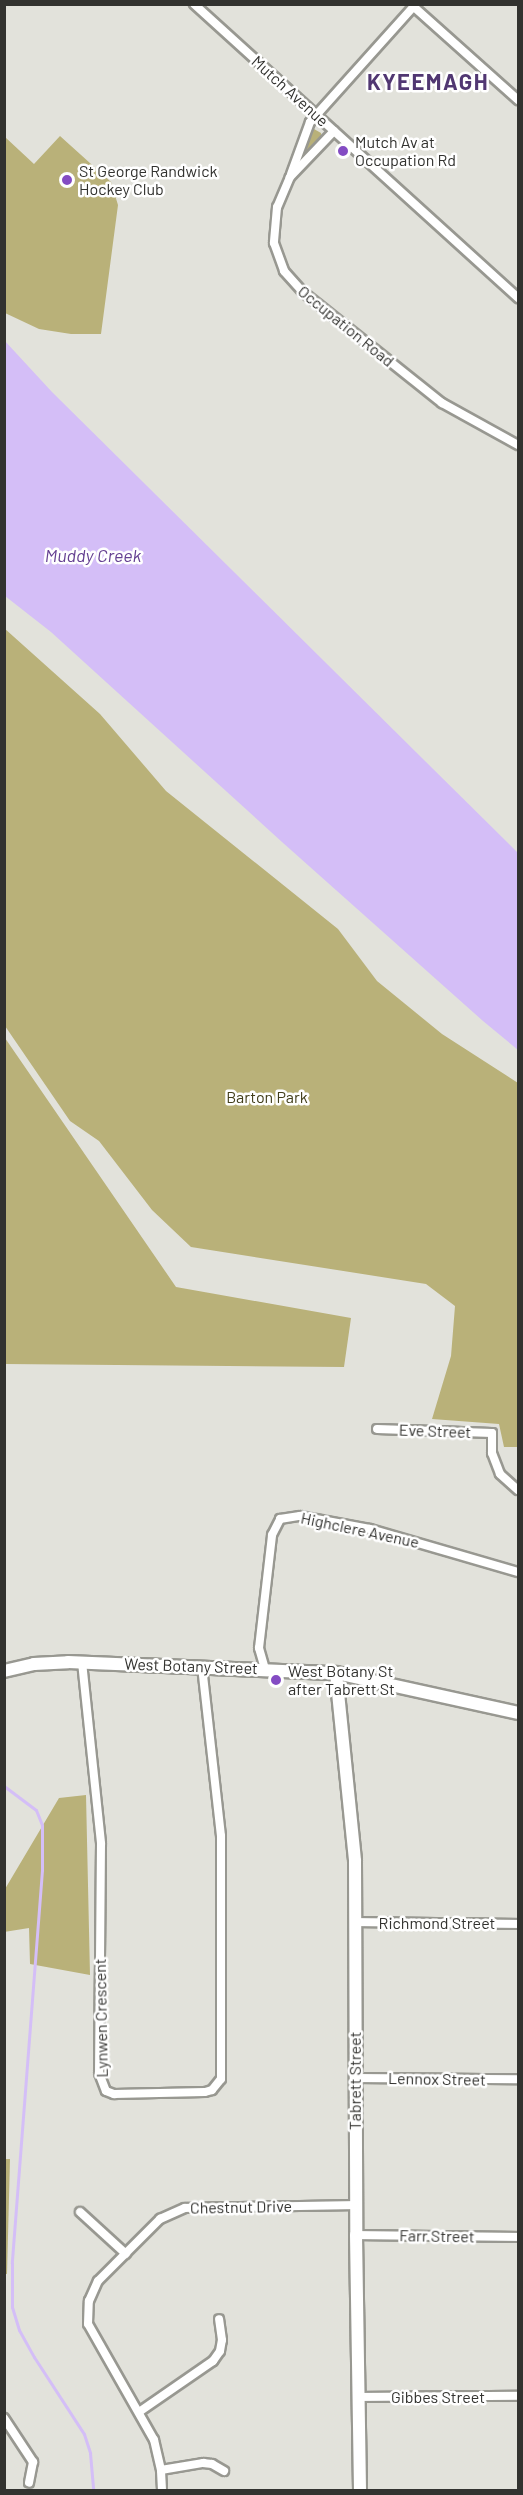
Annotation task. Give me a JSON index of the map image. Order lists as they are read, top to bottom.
{
  "streets": {
    "street": [
      "Mutch Avenue",
      "Occupation Road",
      "Eve Street",
      "Highclere Avenue",
      "West Botany Street",
      "Richmond Street",
      "Lynwen Crescent",
      "Lennox Street",
      "Tabrett Street",
      "Chestnut Drive",
      "Farr Street",
      "Gibbes Street"
    ]
  },
  "crossings": [
    ["Mutch Avenue", "Occupation Road"],
    ["Highclere Avenue", "West Botany Street"],
    ["West Botany Street", "Lynwen Crescent"],
    ["West Botany Street", "Tabrett Street"],
    ["Richmond Street", "Tabrett Street"],
    ["Lennox Street", "Tabrett Street"],
    ["Tabrett Street", "Chestnut Drive"],
    ["Tabrett Street", "Farr Street"],
    ["Tabrett Street", "Gibbes Street"]
  ],
  "districts": ["KYEEMAGH"],
  "water": ["Muddy Creek"],
  "parks": ["Barton Park"],
  "places": ["Mutch Av at Occupation Rd", "St George Randwick Hockey Club", "West Botany St after Tabrett St"]
}
